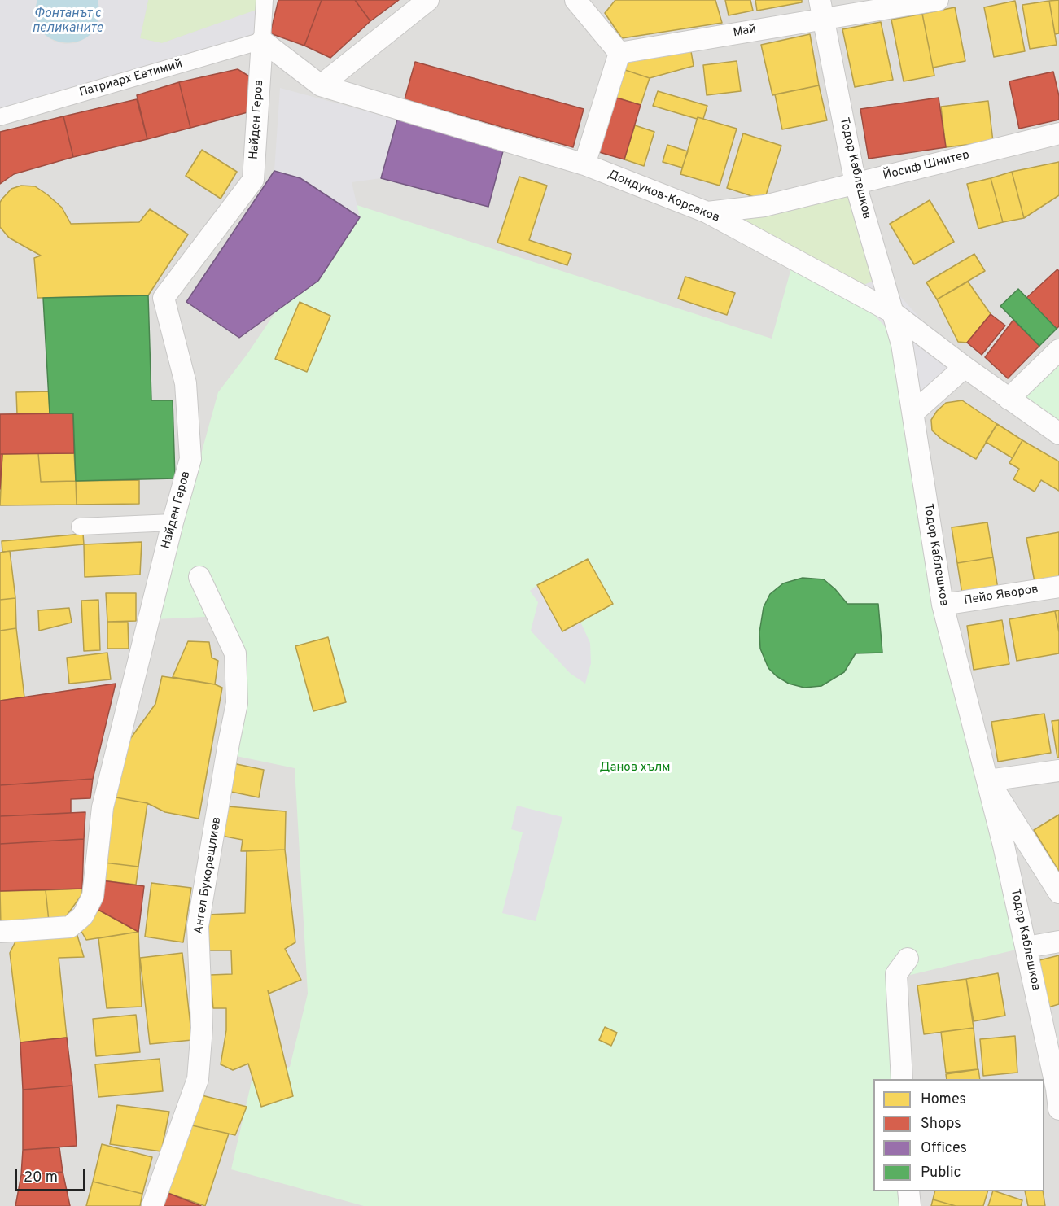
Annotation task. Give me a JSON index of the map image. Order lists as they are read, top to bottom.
{
  "streets": {
    "street": [
      "Май",
      "Патриарх Евтимий",
      "Найден Геров",
      "Йосиф Шнитер",
      "Тодор Каблешков",
      "Дондуков-Корсаков",
      "Пейо Яворов",
      "Ангел Букорещлиев"
    ]
  },
  "crossings": [
    ["Май", "Тодор Каблешков"],
    ["Патриарх Евтимий", "Найден Геров"],
    ["Патриарх Евтимий", "Дондуков-Корсаков"],
    ["Найден Геров", "Дондуков-Корсаков"],
    ["Йосиф Шнитер", "Тодор Каблешков"],
    ["Йосиф Шнитер", "Дондуков-Корсаков"],
    ["Тодор Каблешков", "Дондуков-Корсаков"],
    ["Тодор Каблешков", "Пейо Яворов"]
  ],
  "water": ["Фонтанът с пеликаните"],
  "parks": ["Данов хълм"],
  "legend": [
    "Homes",
    "Shops",
    "Offices",
    "Public"
  ],
  "scale_bar": "20 m"
}
